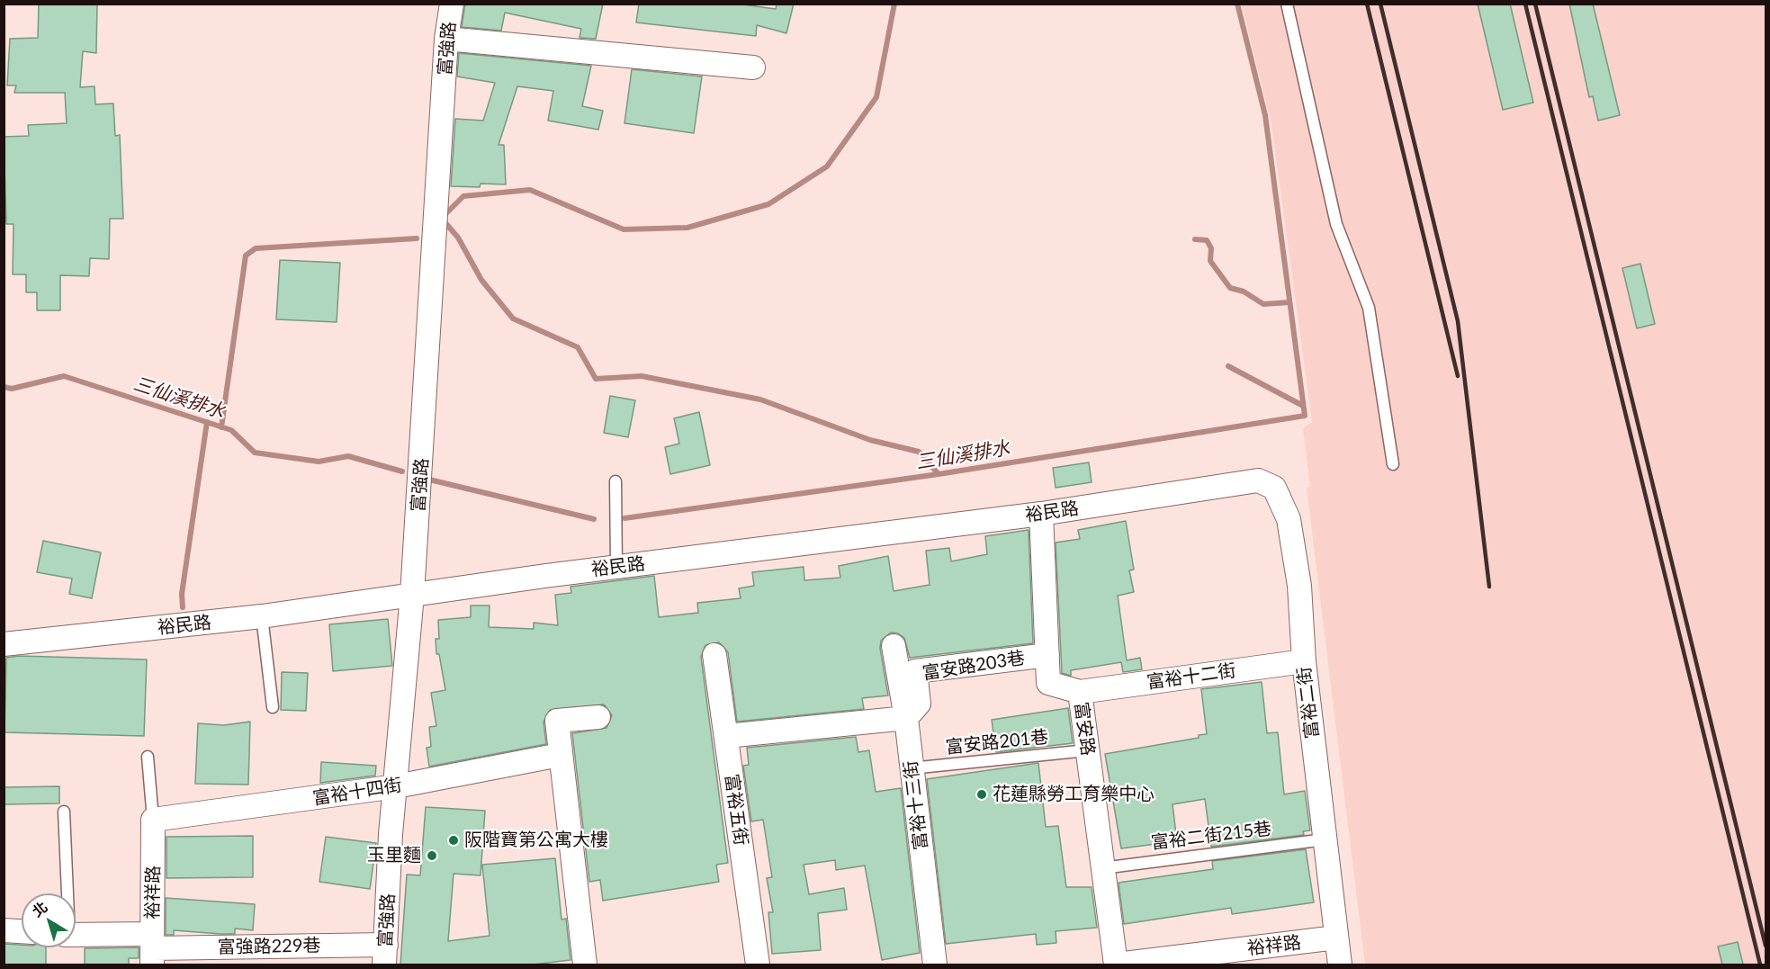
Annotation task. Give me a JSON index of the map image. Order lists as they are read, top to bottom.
{
  "streets": {
    "street": [
      "富強路",
      "裕民路",
      "富安路203巷",
      "富裕十二街",
      "富裕二街",
      "富安路",
      "富裕十四街",
      "富裕十三街",
      "富裕五街",
      "裕祥路",
      "富強路229巷"
    ],
    "lane": ["富安路201巷", "富裕二街215巷"]
  },
  "crossings": [
    ["富強路", "裕民路"],
    ["富強路", "富裕十四街"],
    ["富強路", "富強路229巷"],
    ["裕民路", "富裕二街"],
    ["裕民路", "富安路"],
    ["富安路203巷", "富安路"],
    ["富安路203巷", "富裕十三街"],
    ["富裕十二街", "富裕二街"],
    ["富裕十二街", "富安路"],
    ["富裕二街", "富裕二街215巷"],
    ["富裕二街", "裕祥路"],
    ["富安路", "富安路201巷"],
    ["富安路", "富裕二街215巷"],
    ["富安路", "裕祥路"],
    ["富安路201巷", "富裕十三街"],
    ["富裕十四街", "裕祥路"],
    ["裕祥路", "富強路229巷"]
  ],
  "water": ["三仙溪排水"],
  "places": ["花蓮縣勞工育樂中心", "阪階寶第公寓大樓", "玉里麵"],
  "north": "top left"
}
